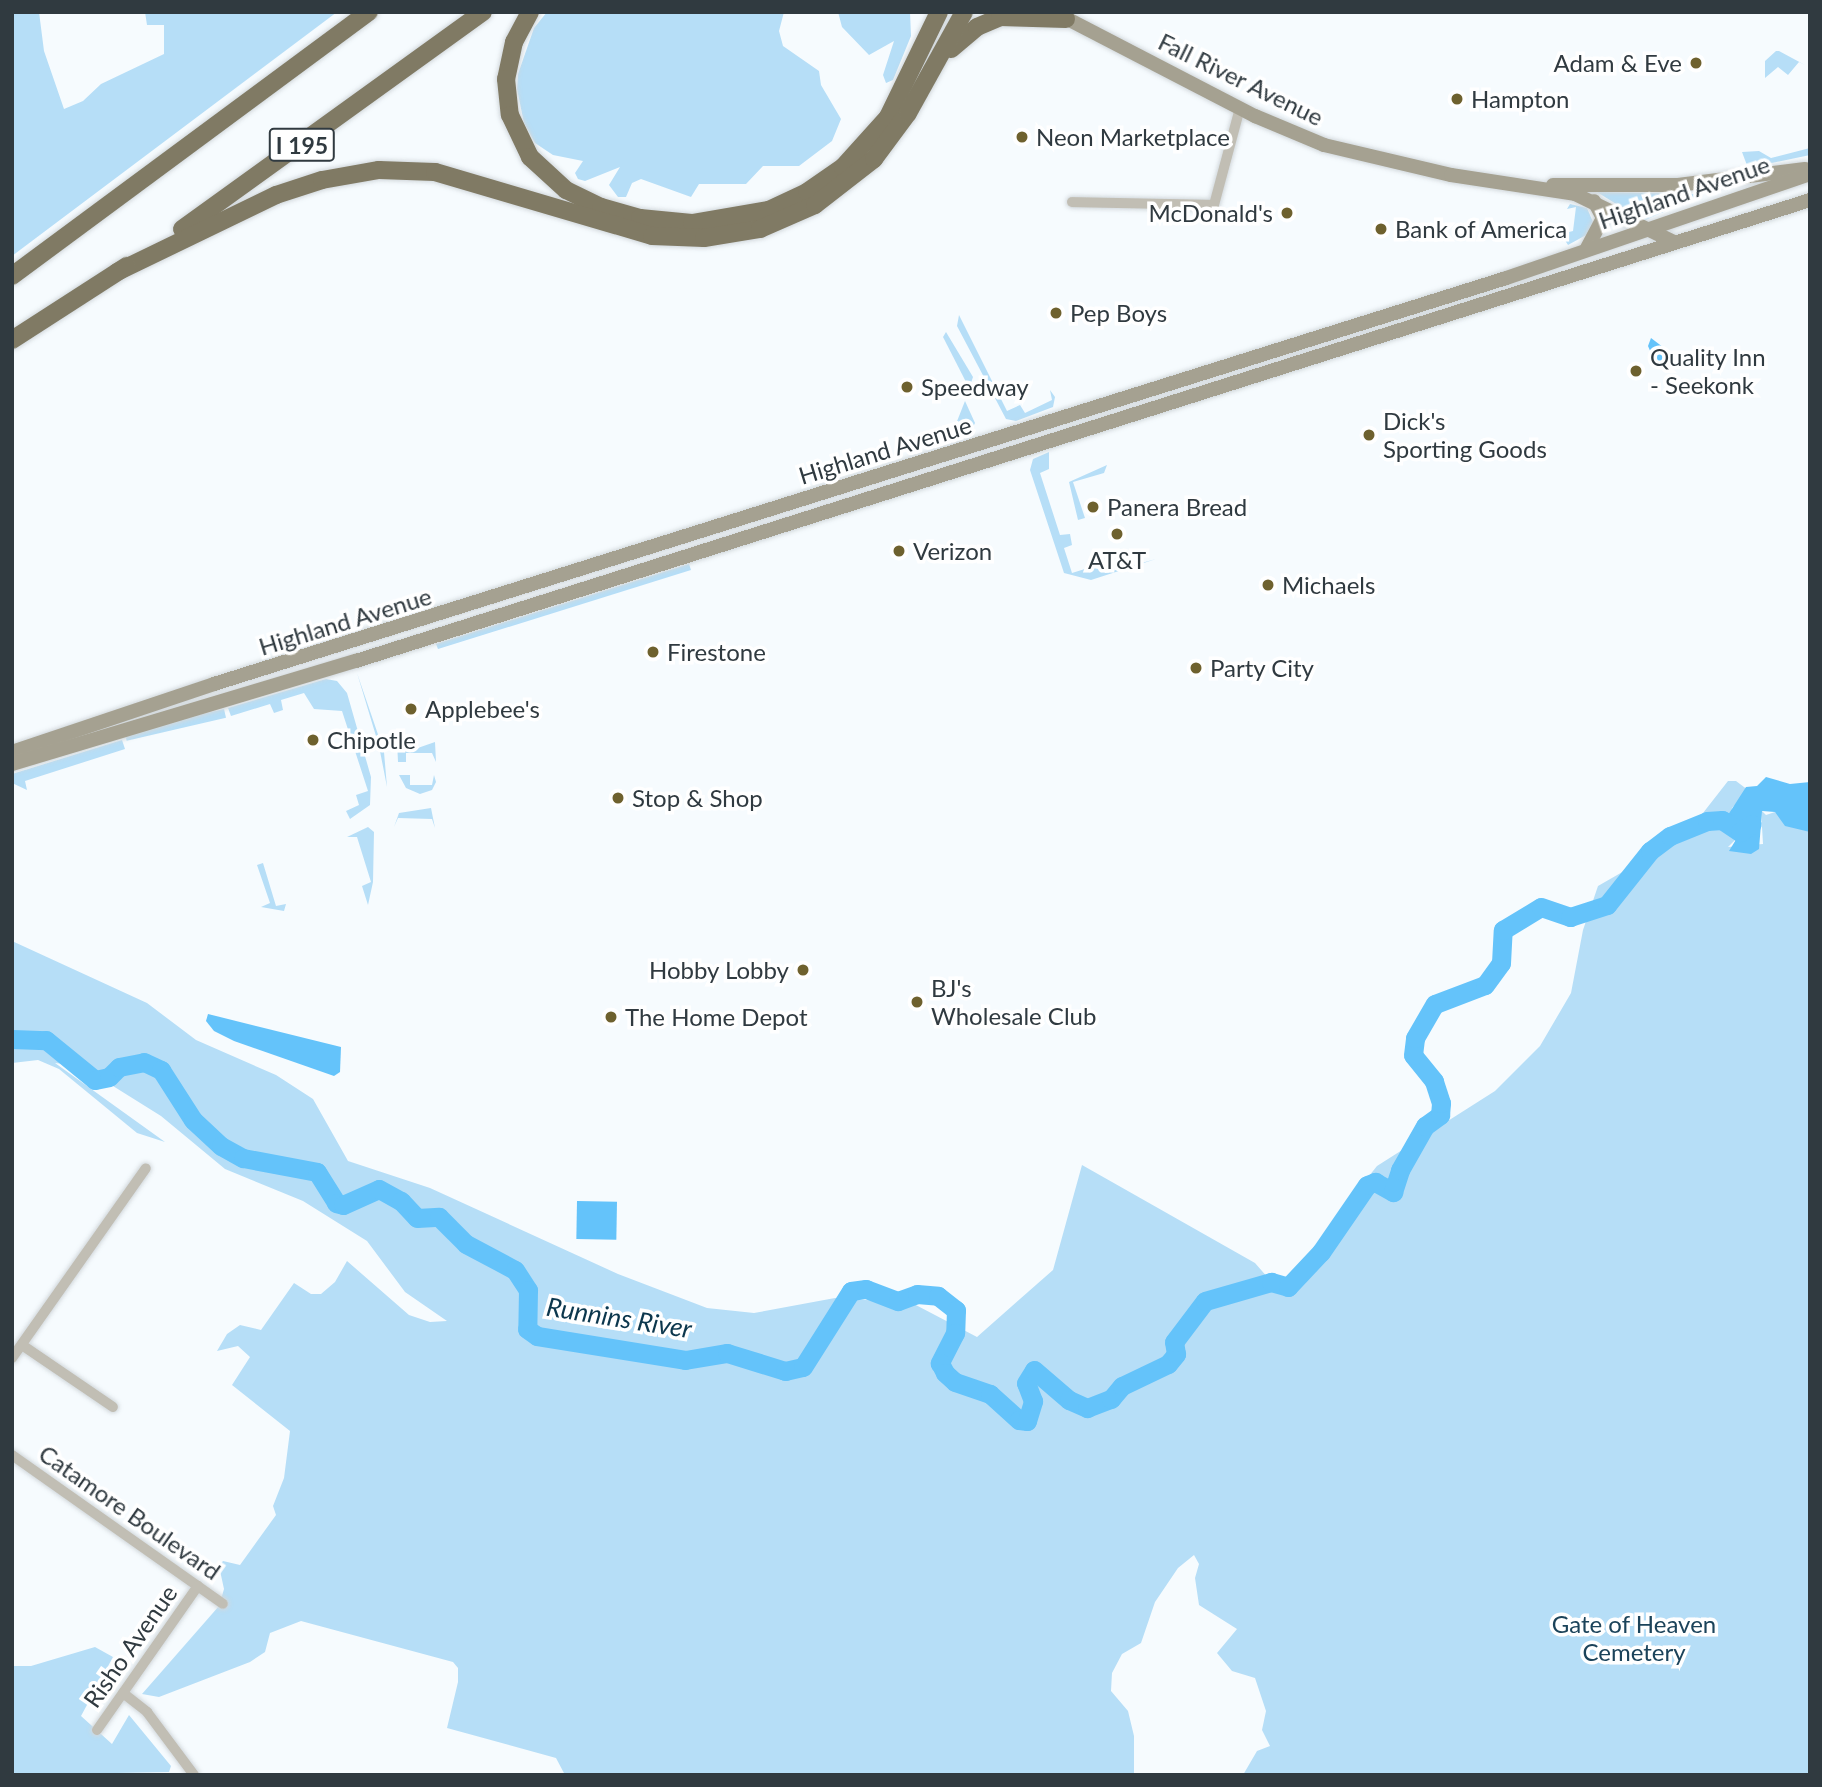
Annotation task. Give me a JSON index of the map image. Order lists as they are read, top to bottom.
{
  "streets": {
    "highway": ["I 195"],
    "main road": ["Fall River Avenue", "Highland Avenue"],
    "street": ["Catamore Boulevard", "Risho Avenue"]
  },
  "crossings": [
    ["Fall River Avenue", "Highland Avenue"],
    ["Catamore Boulevard", "Risho Avenue"]
  ],
  "water": ["Runnins River"],
  "parks": ["Gate of Heaven Cemetery"],
  "places": [
    "Adam & Eve",
    "Hampton",
    "Neon Marketplace",
    "McDonald's",
    "Bank of America",
    "Pep Boys",
    "Quality Inn - Seekonk",
    "Speedway",
    "Dick's Sporting Goods",
    "Panera Bread",
    "AT&T",
    "Verizon",
    "Michaels",
    "Firestone",
    "Party City",
    "Applebee's",
    "Chipotle",
    "Stop & Shop",
    "Hobby Lobby",
    "BJ's Wholesale Club",
    "The Home Depot"
  ]
}
